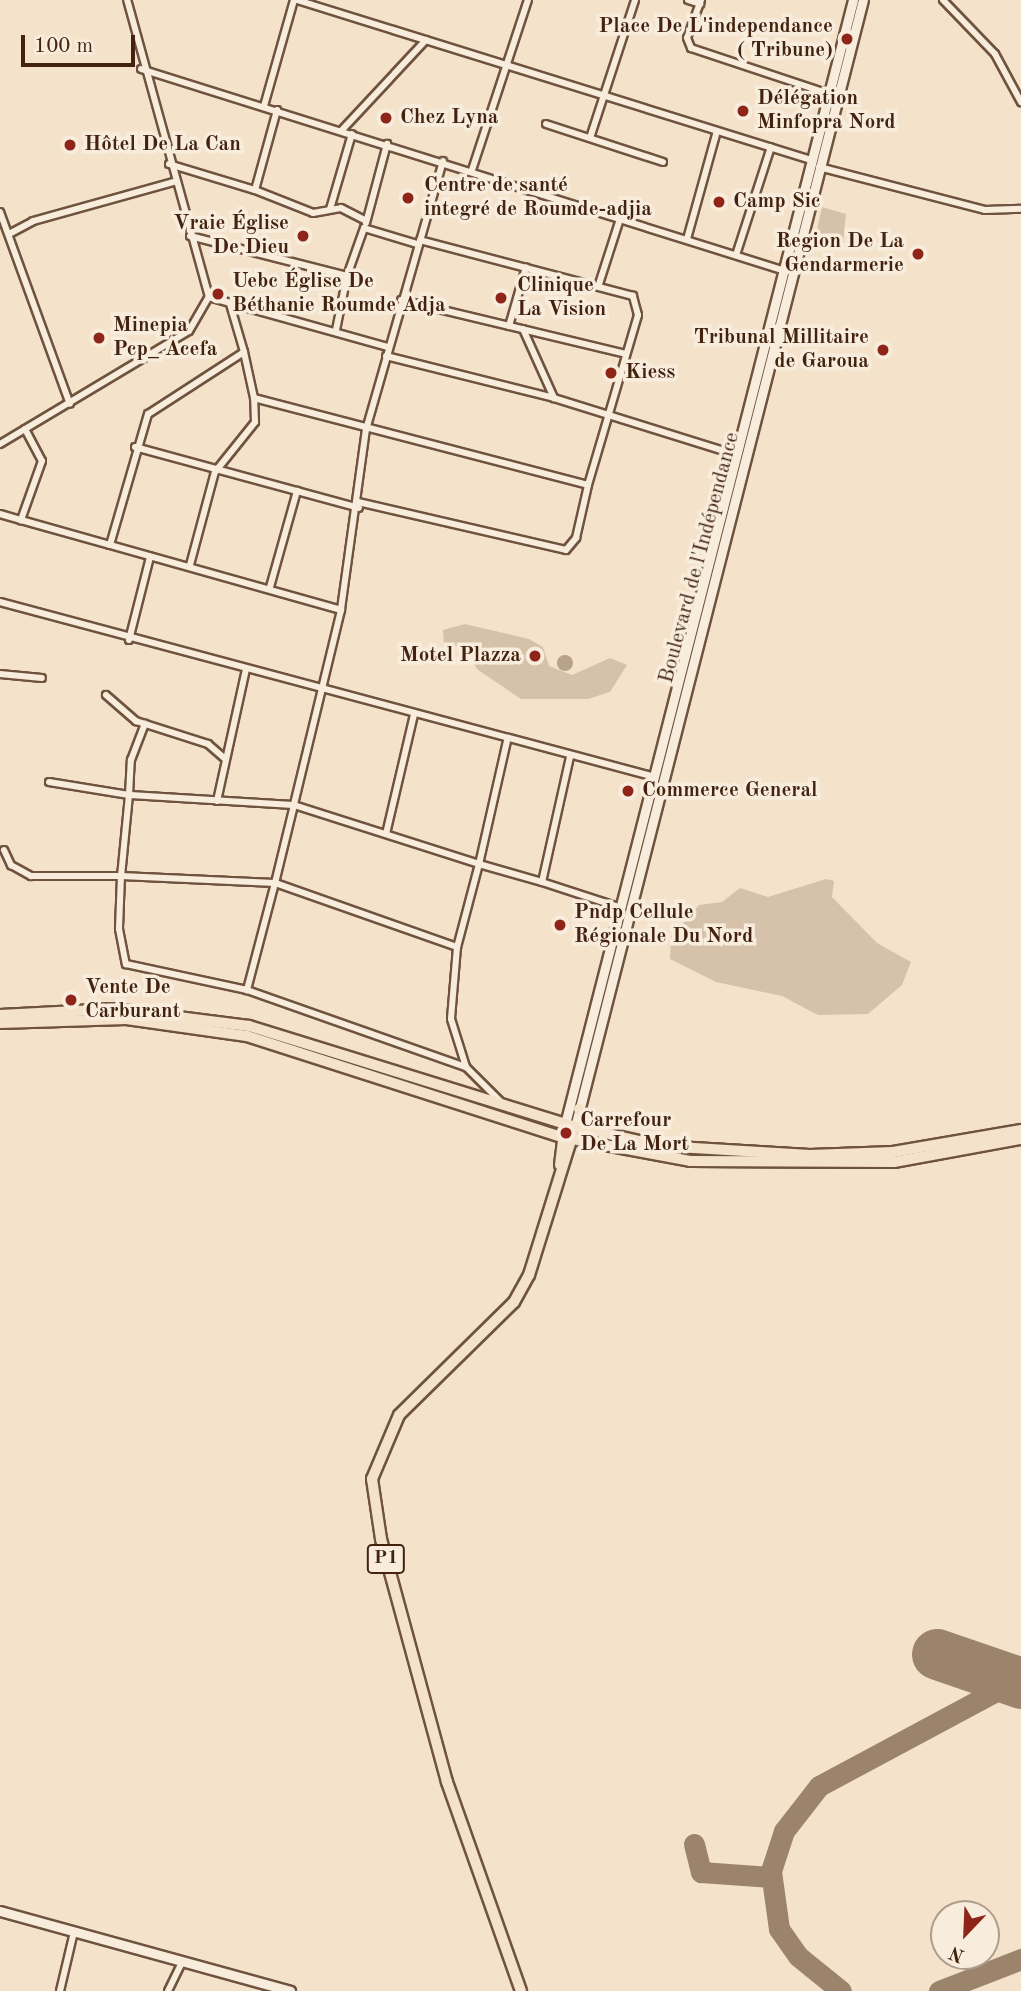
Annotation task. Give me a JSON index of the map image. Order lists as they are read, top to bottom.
{
  "streets": {
    "main road": ["Boulevard de l'Indépendance", "P1"]
  },
  "places": [
    "Place De L'independance ( Tribune)",
    "Délégation Minfopra Nord",
    "Chez Lyna",
    "Hôtel De La Can",
    "Centre de santé integré de Roumde-adjia",
    "Camp Sic",
    "Vraie Église De Dieu",
    "Region De La Gendarmerie",
    "Uebc Église De Béthanie Roumde Adja",
    "Clinique La Vision",
    "Minepia Pcp_ Acefa",
    "Tribunal Millitaire de Garoua",
    "Kiess",
    "Motel Plazza",
    "Commerce General",
    "Pndp Cellule Régionale Du Nord",
    "Vente De Carburant",
    "Carrefour De La Mort"
  ],
  "scale_bar": "100 m",
  "north": "bottom left"
}
